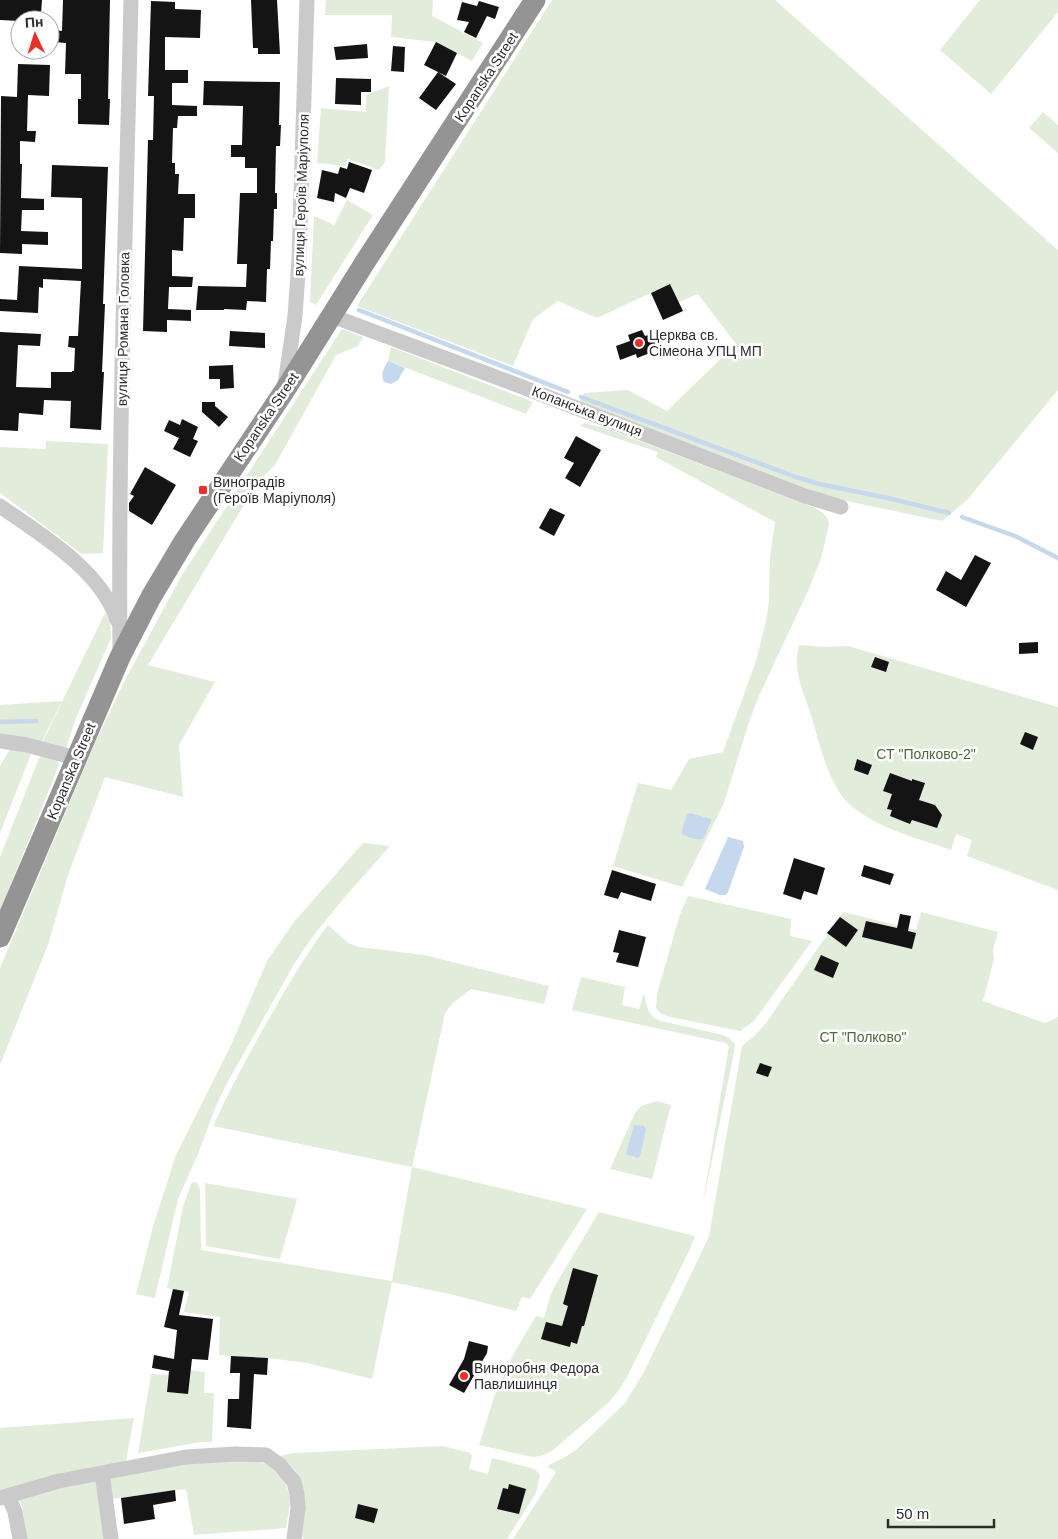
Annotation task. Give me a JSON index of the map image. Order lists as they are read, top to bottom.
{
  "streets": {
    "highway": ["Kopanska Street"],
    "street": ["вулиця Героїв Маріуполя", "вулиця Романа Головка", "Копанська вулиця"]
  },
  "crossings": [
    ["Kopanska Street", "вулиця Героїв Маріуполя"],
    ["Kopanska Street", "вулиця Романа Головка"],
    ["Kopanska Street", "Копанська вулиця"]
  ],
  "parks": ["СТ \"Полково-2\"", "СТ \"Полково\""],
  "places": {
    "other": ["Церква св. Сімеона УПЦ МП", "Виноробня Федора Павлишинця"],
    "transit": ["Виноградів (Героїв Маріуполя)"]
  },
  "scale_bar": "50 m",
  "north": "top"
}
